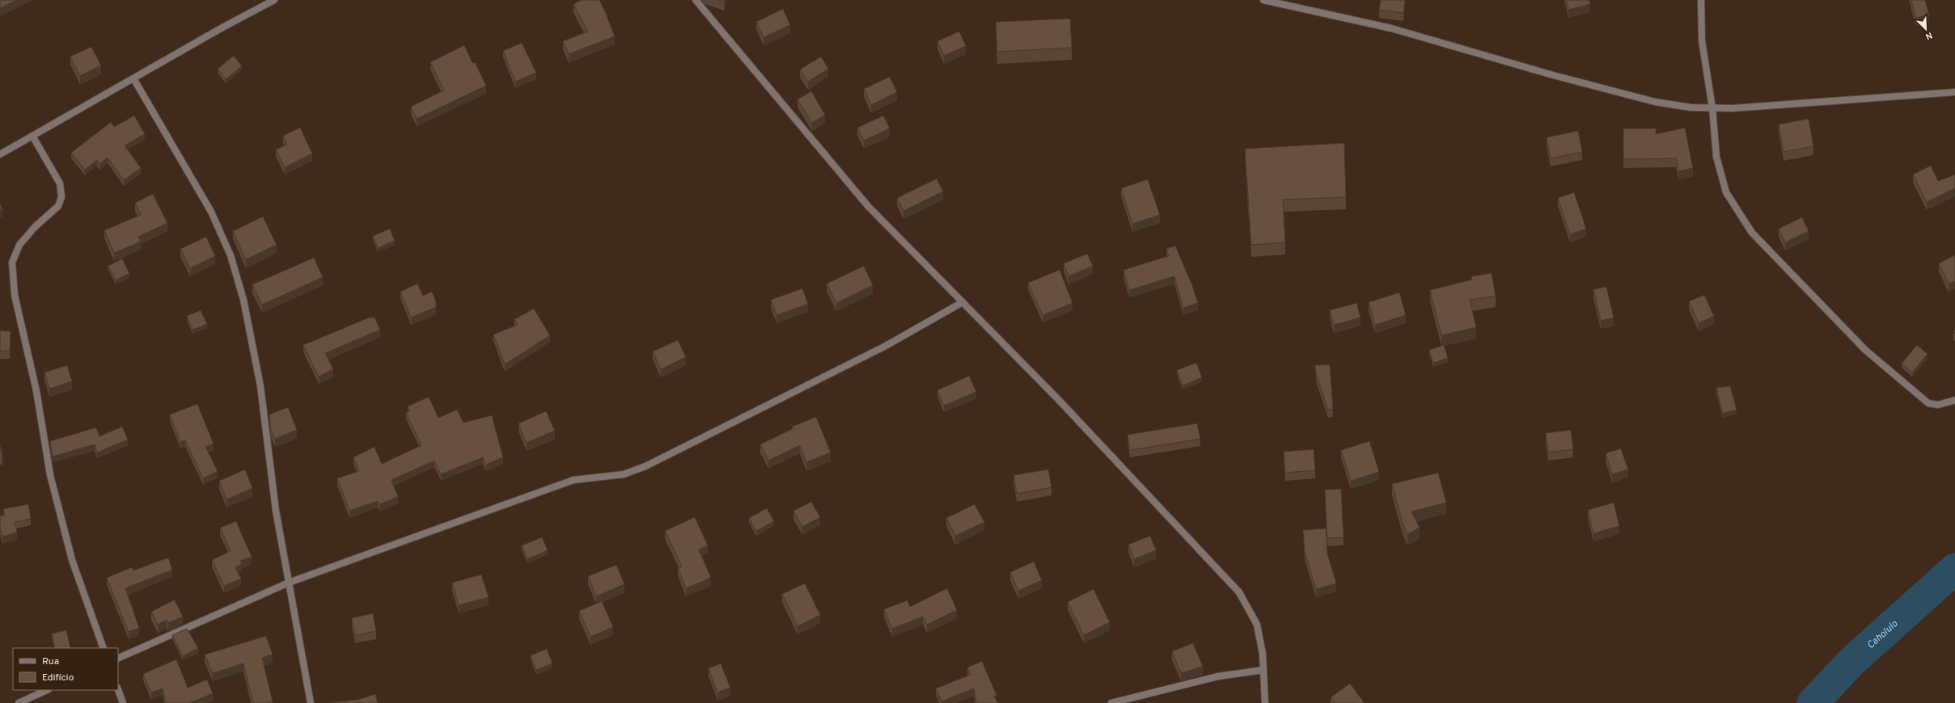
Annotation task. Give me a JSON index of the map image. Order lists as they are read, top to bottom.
{
  "water": ["Caholulo"],
  "legend": ["Rua", "Edifício"],
  "north": "bottom right"
}
